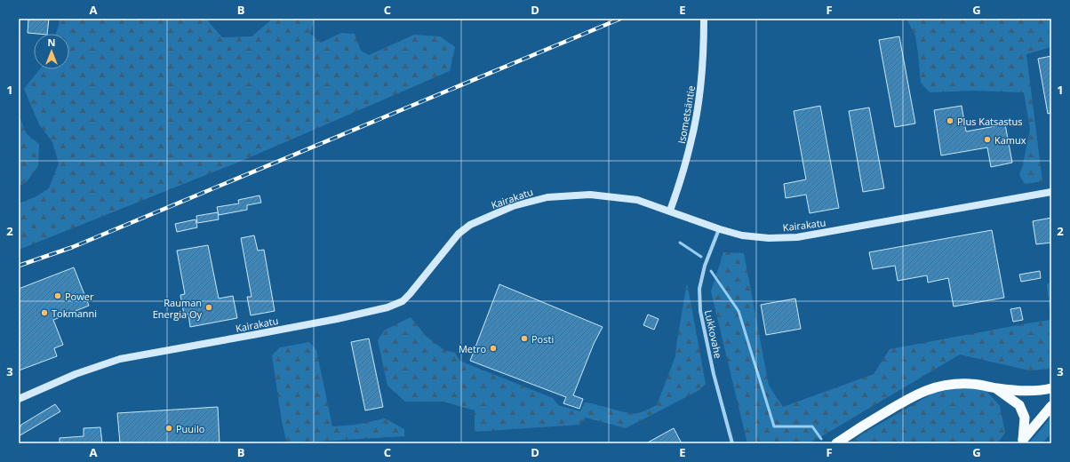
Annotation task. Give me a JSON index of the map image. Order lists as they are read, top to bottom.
{
  "streets": {
    "main road": ["Isometsäntie", "Kairakatu"],
    "street": ["Lukkovahe"]
  },
  "crossings": [
    ["Isometsäntie", "Kairakatu"],
    ["Kairakatu", "Lukkovahe"]
  ],
  "places": [
    "Plus Katsastus",
    "Kamux",
    "Power",
    "Rauman Energia Oy",
    "Tokmanni",
    "Posti",
    "Metro",
    "Puuilo"
  ],
  "north": "top",
  "grid": {
    "columns": [
      "A",
      "B",
      "C",
      "D",
      "E",
      "F",
      "G"
    ],
    "rows": ["1", "2", "3"]
  }
}
